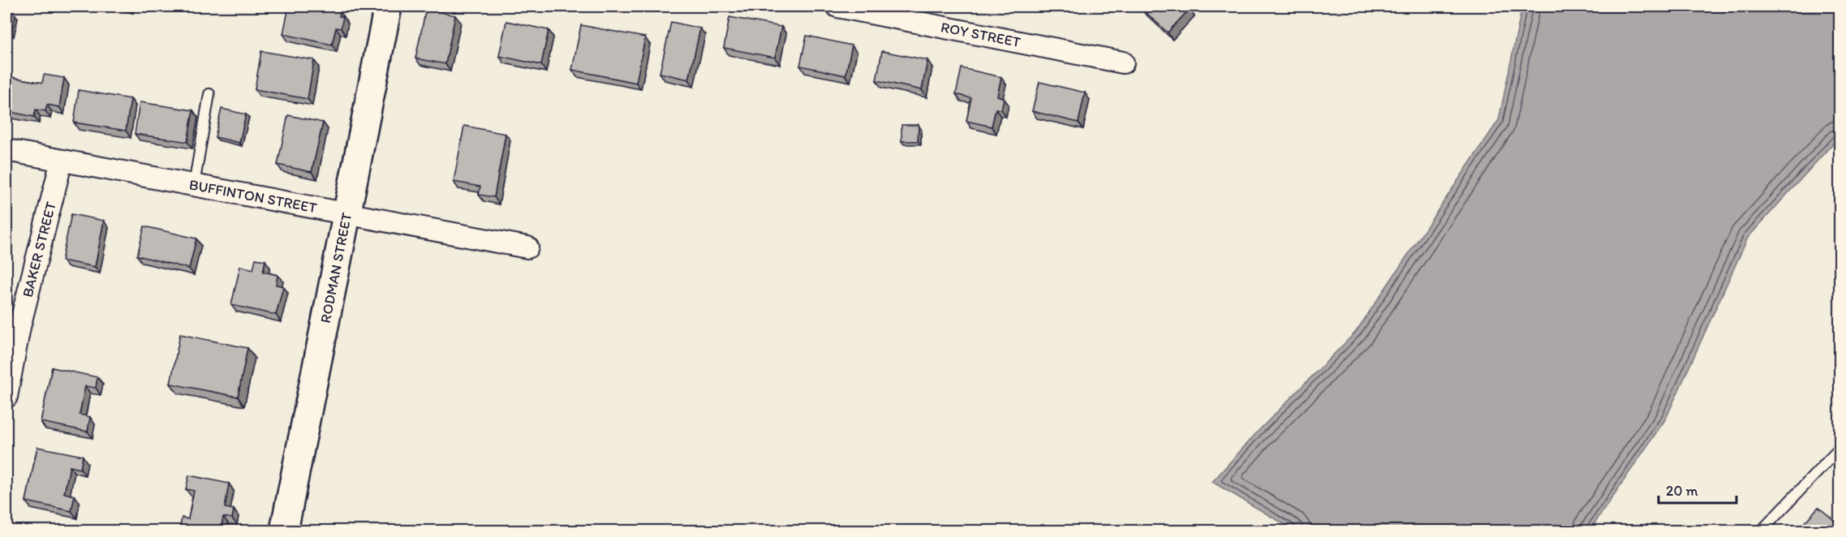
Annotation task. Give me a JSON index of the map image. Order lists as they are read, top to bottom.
{
  "streets": {
    "main road": ["RODMAN STREET"],
    "street": ["ROY STREET", "BUFFINTON STREET", "BAKER STREET"]
  },
  "crossings": [
    ["BUFFINTON STREET", "BAKER STREET"],
    ["BUFFINTON STREET", "RODMAN STREET"]
  ],
  "scale_bar": "20 m"
}
